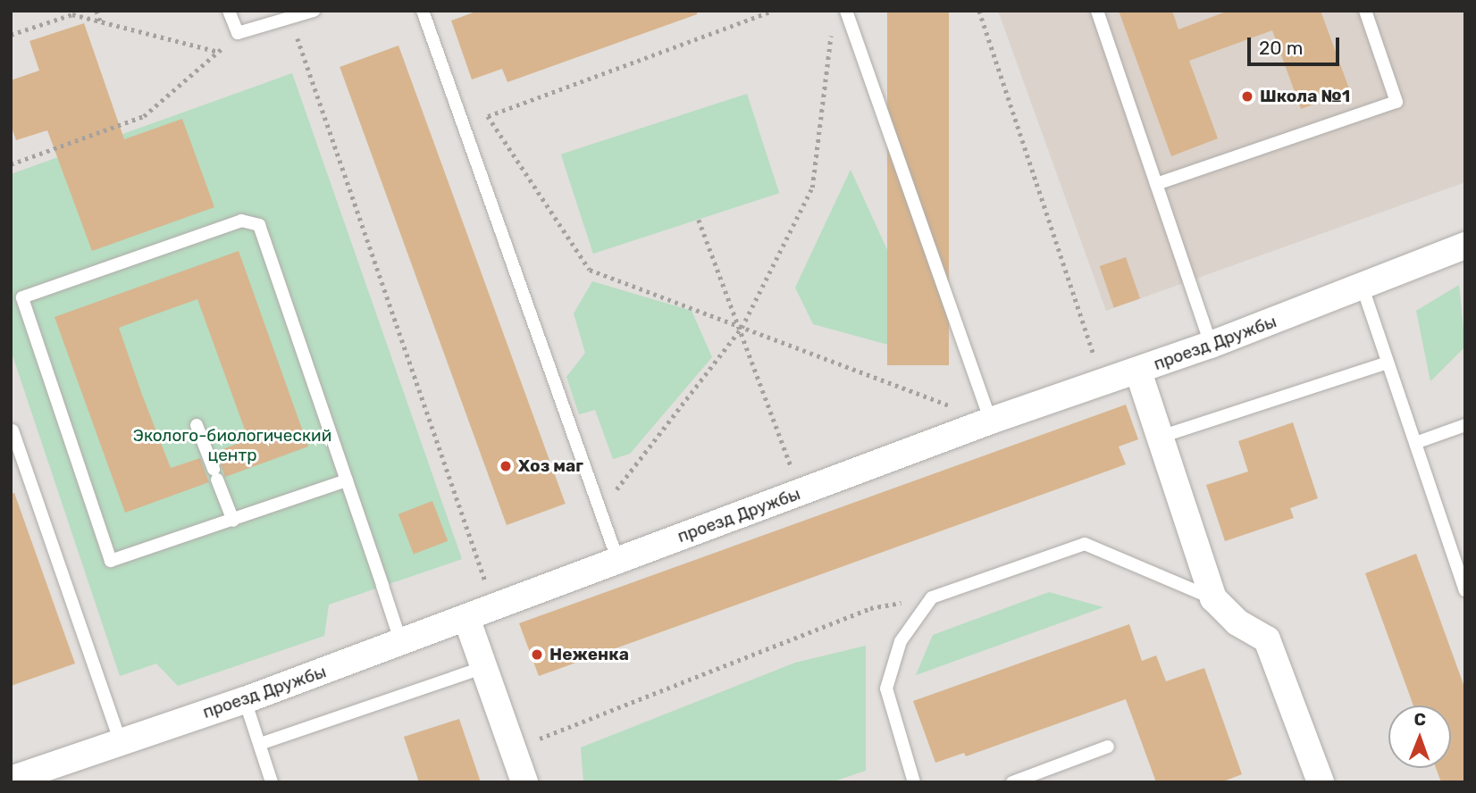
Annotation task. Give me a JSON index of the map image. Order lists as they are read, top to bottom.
{
  "streets": {
    "street": ["проезд Дружбы"]
  },
  "parks": ["Эколого-биологический центр"],
  "places": ["Школа №1", "Хоз маг", "Неженка"],
  "scale_bar": "20 m",
  "north": "top"
}
